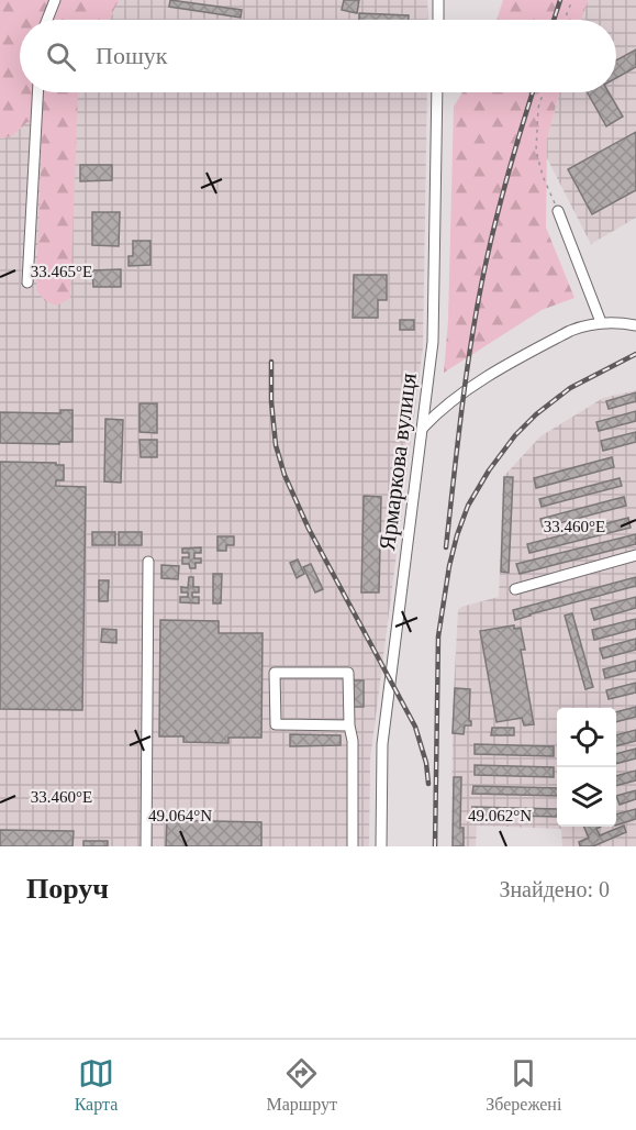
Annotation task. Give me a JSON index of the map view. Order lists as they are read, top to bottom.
{
  "streets": {
    "street": ["Ярмаркова вулиця"]
  },
  "page": {
    "search": "Пошук",
    "heading": ["Поруч", "Знайдено: 0"],
    "nav": ["Карта", "Маршрут", "Збережені"]
  },
  "coordinates": [
    "33.465°E",
    "33.460°E",
    "49.064°N",
    "49.062°N"
  ]
}
